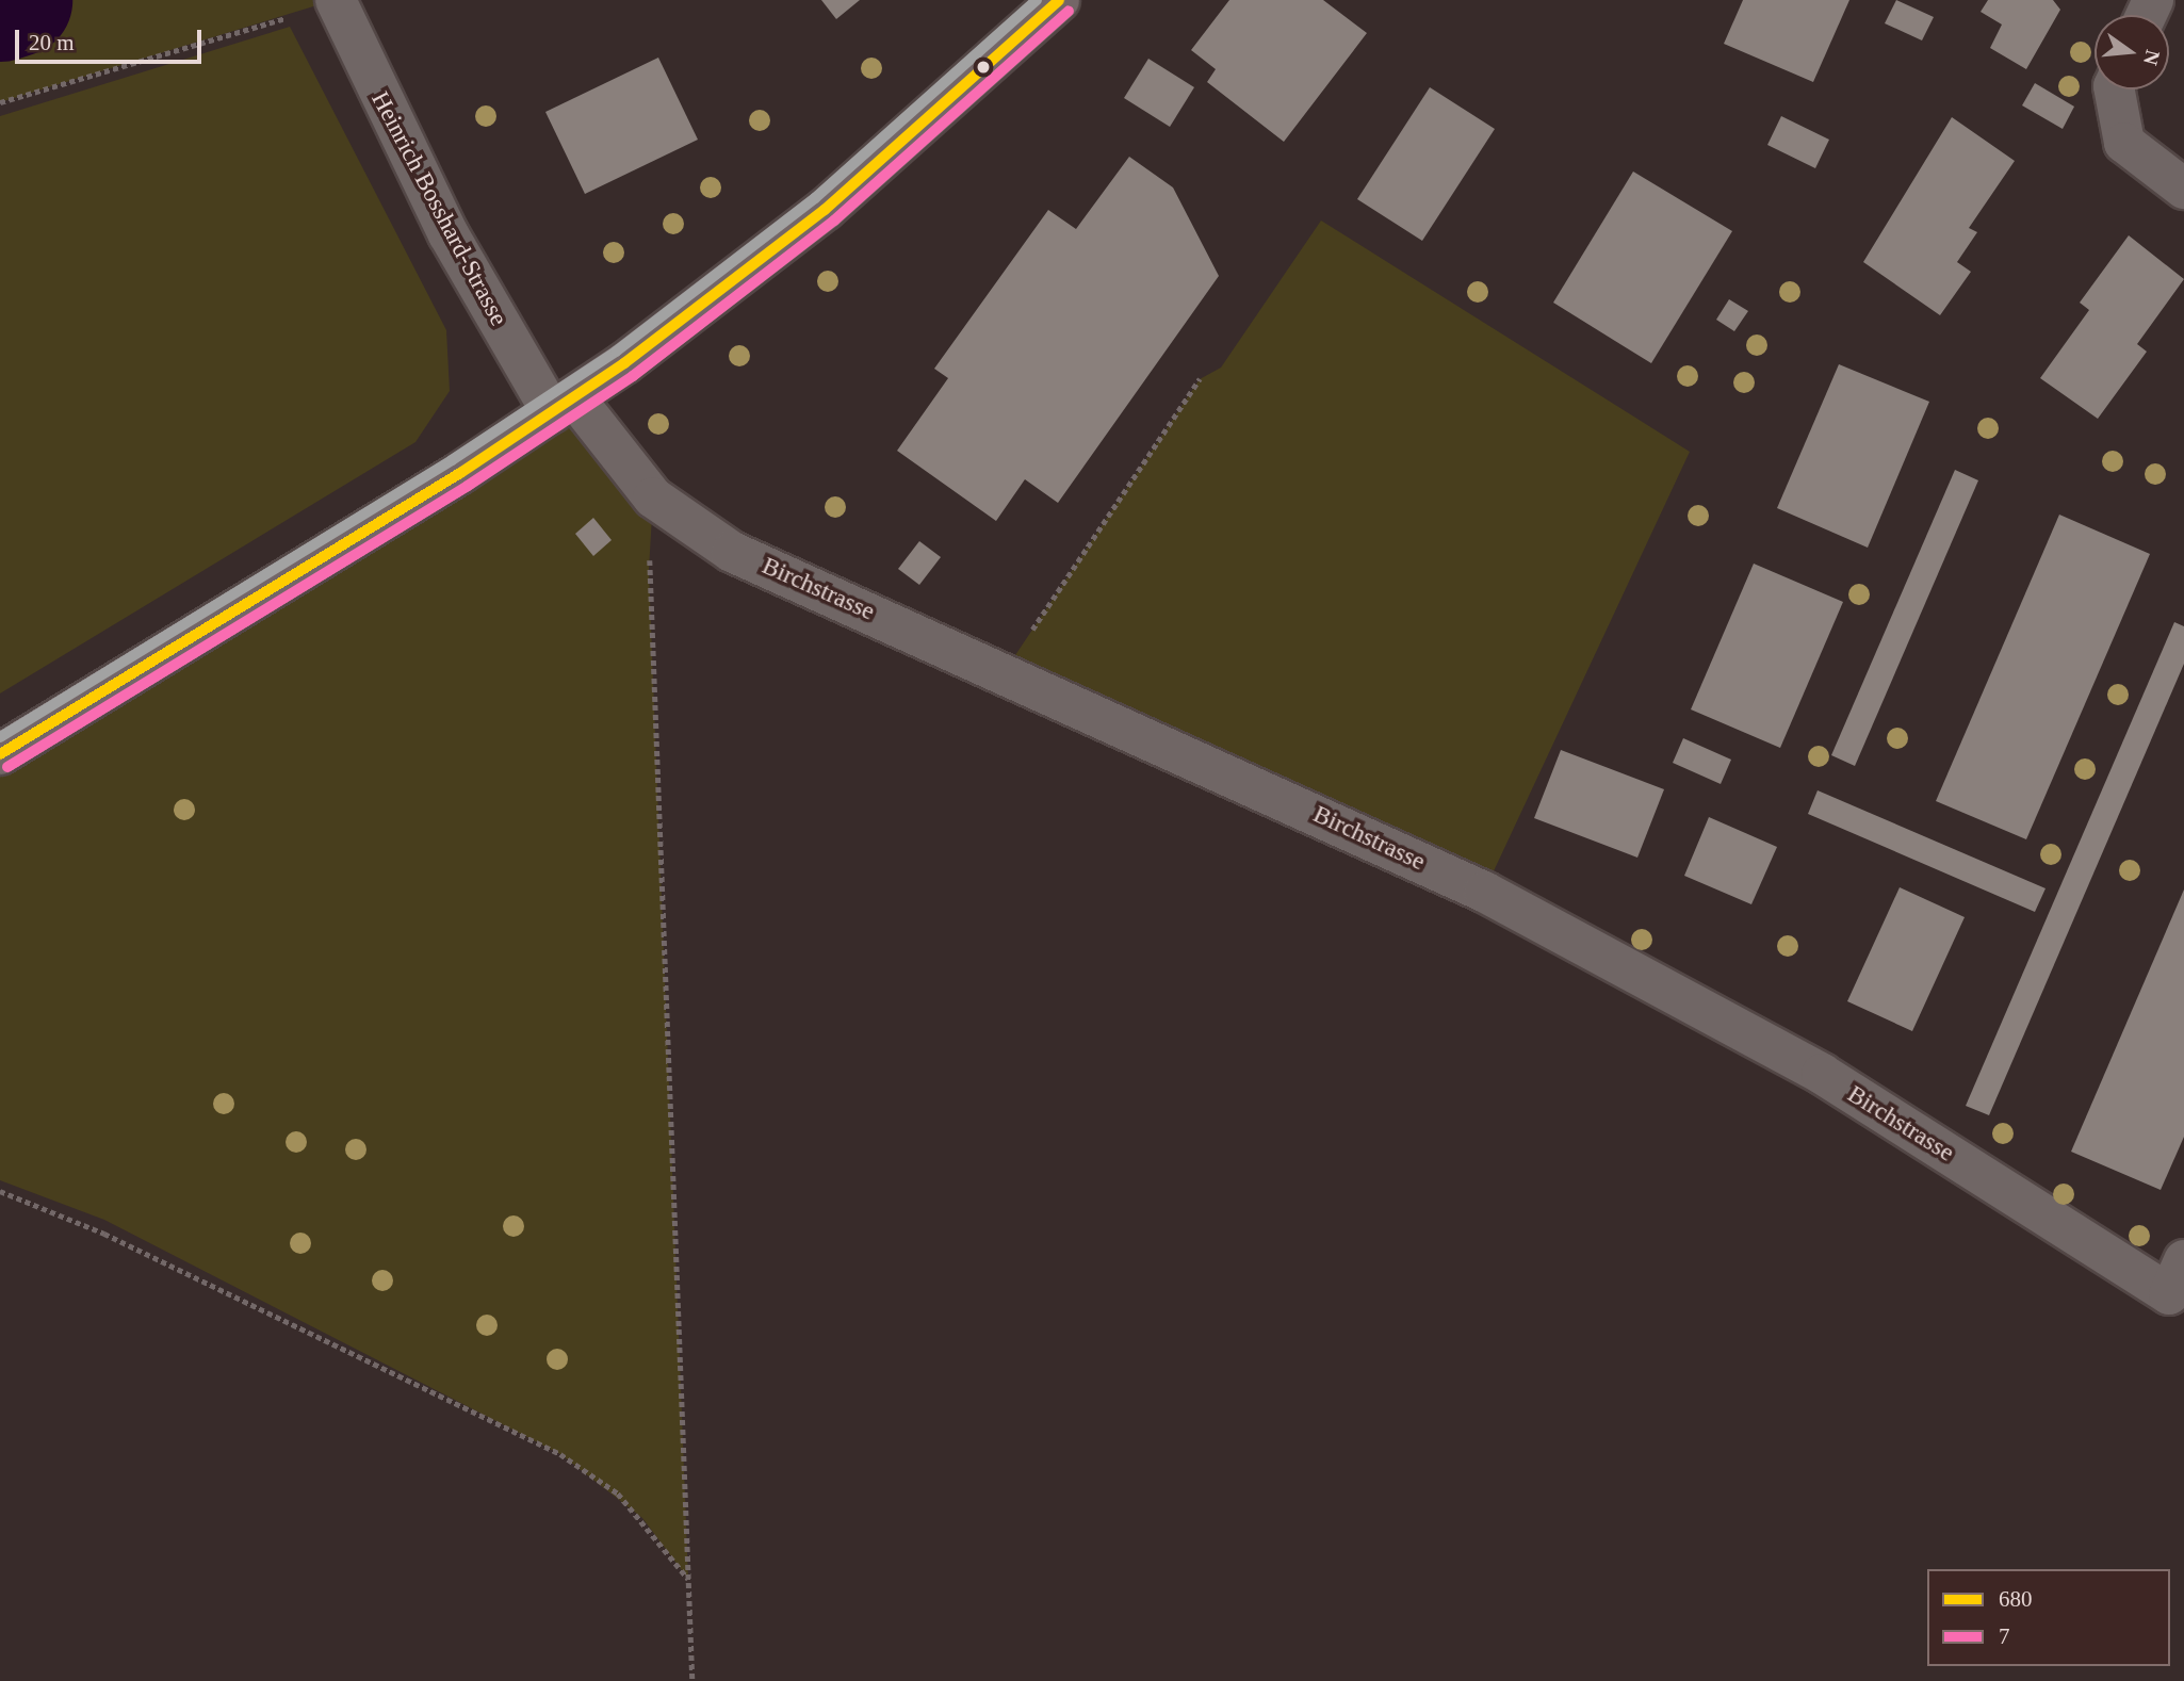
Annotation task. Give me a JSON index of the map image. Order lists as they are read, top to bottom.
{
  "streets": {
    "street": ["Heinrich Bosshard-Strasse", "Birchstrasse"]
  },
  "crossings": [
    ["Heinrich Bosshard-Strasse", "Birchstrasse"]
  ],
  "lines": ["transit line 680", "transit line 7"],
  "legend": ["680", "7"],
  "scale_bar": "20 m",
  "north": "right"
}
